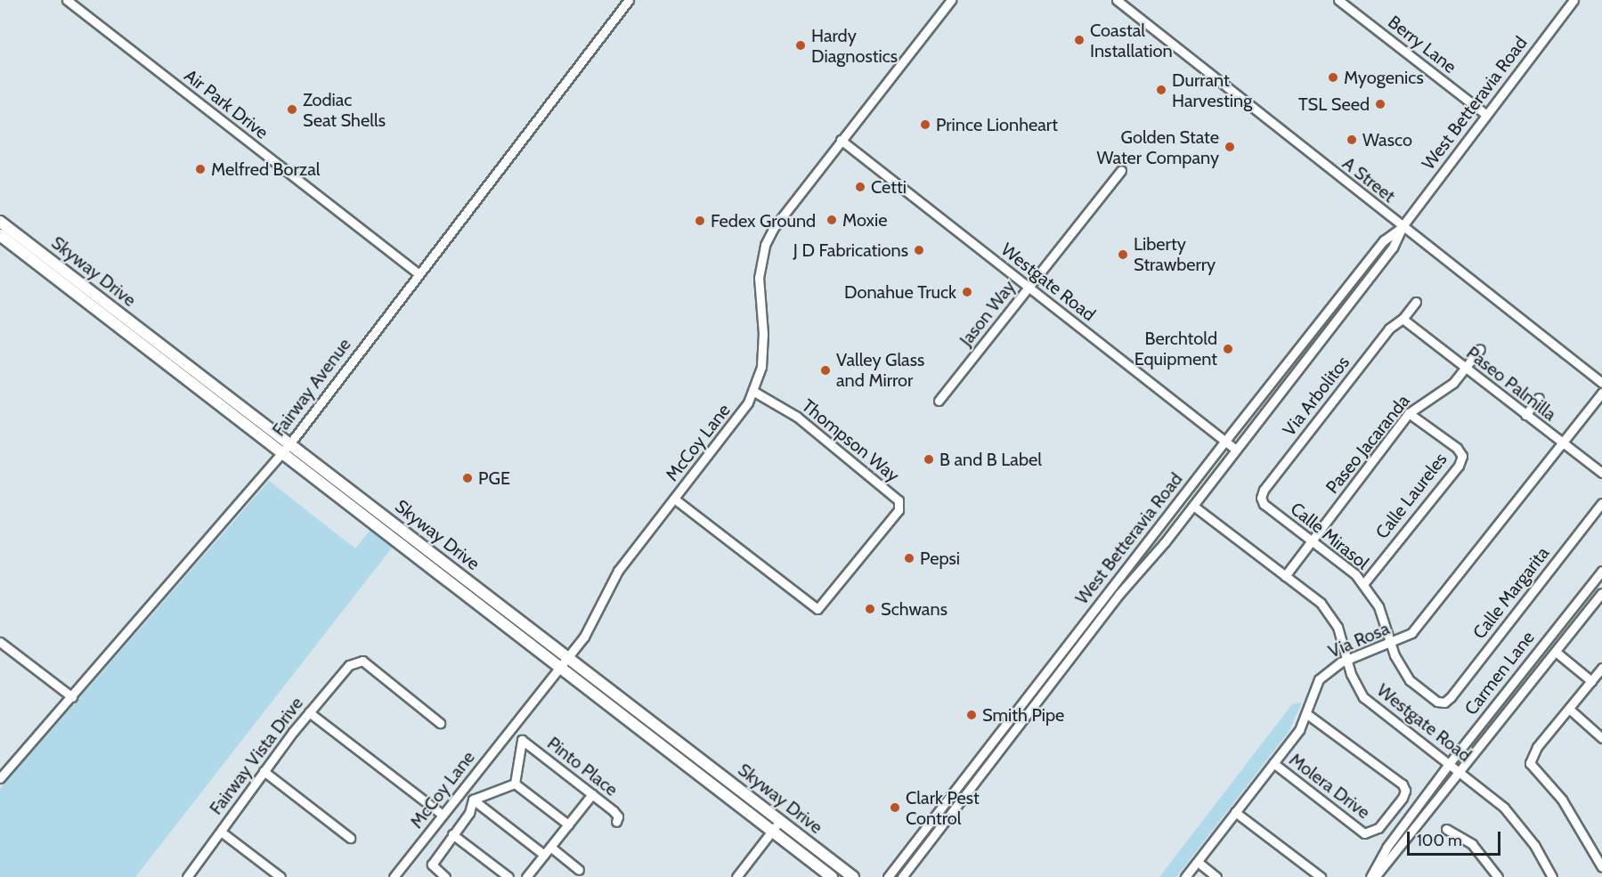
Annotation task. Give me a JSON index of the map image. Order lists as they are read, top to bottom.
{
  "streets": {
    "main road": ["Skyway Drive"],
    "street": [
      "Berry Lane",
      "West Betteravia Road",
      "Air Park Drive",
      "A Street",
      "Westgate Road",
      "Jason Way",
      "Paseo Palmilla",
      "Fairway Avenue",
      "Via Arbolitos",
      "Thompson Way",
      "McCoy Lane",
      "Paseo Jacaranda",
      "Calle Laureles",
      "Calle Mirasol",
      "Calle Margarita",
      "Via Rosa",
      "Carmen Lane",
      "Fairway Vista Drive",
      "Pinto Place",
      "Molera Drive"
    ]
  },
  "crossings": [
    ["Berry Lane", "West Betteravia Road"],
    ["West Betteravia Road", "A Street"],
    ["West Betteravia Road", "Westgate Road"],
    ["Air Park Drive", "Fairway Avenue"],
    ["Skyway Drive", "Fairway Avenue"],
    ["Skyway Drive", "McCoy Lane"],
    ["Westgate Road", "Jason Way"],
    ["Westgate Road", "McCoy Lane"],
    ["Westgate Road", "Paseo Jacaranda"],
    ["Westgate Road", "Via Rosa"],
    ["Westgate Road", "Carmen Lane"],
    ["Paseo Palmilla", "Via Arbolitos"],
    ["Paseo Palmilla", "Paseo Jacaranda"],
    ["Paseo Palmilla", "Via Rosa"],
    ["Via Arbolitos", "Calle Mirasol"],
    ["Thompson Way", "McCoy Lane"],
    ["Paseo Jacaranda", "Calle Laureles"],
    ["Paseo Jacaranda", "Calle Mirasol"],
    ["Calle Laureles", "Calle Mirasol"],
    ["Calle Mirasol", "Calle Margarita"],
    ["Calle Mirasol", "Via Rosa"],
    ["Via Rosa", "Molera Drive"]
  ],
  "places": [
    "Coastal Installation",
    "Hardy Diagnostics",
    "Myogenics",
    "Durrant Harvesting",
    "TSL Seed",
    "Zodiac Seat Shells",
    "Prince Lionheart",
    "Wasco",
    "Golden State Water Company",
    "Melfred Borzal",
    "Cetti",
    "Moxie",
    "Fedex Ground",
    "J D Fabrications",
    "Liberty Strawberry",
    "Donahue Truck",
    "Berchtold Equipment",
    "Valley Glass and Mirror",
    "B and B Label",
    "PGE",
    "Pepsi",
    "Schwans",
    "Smith Pipe",
    "Clark Pest Control"
  ],
  "scale_bar": "100 m"
}
